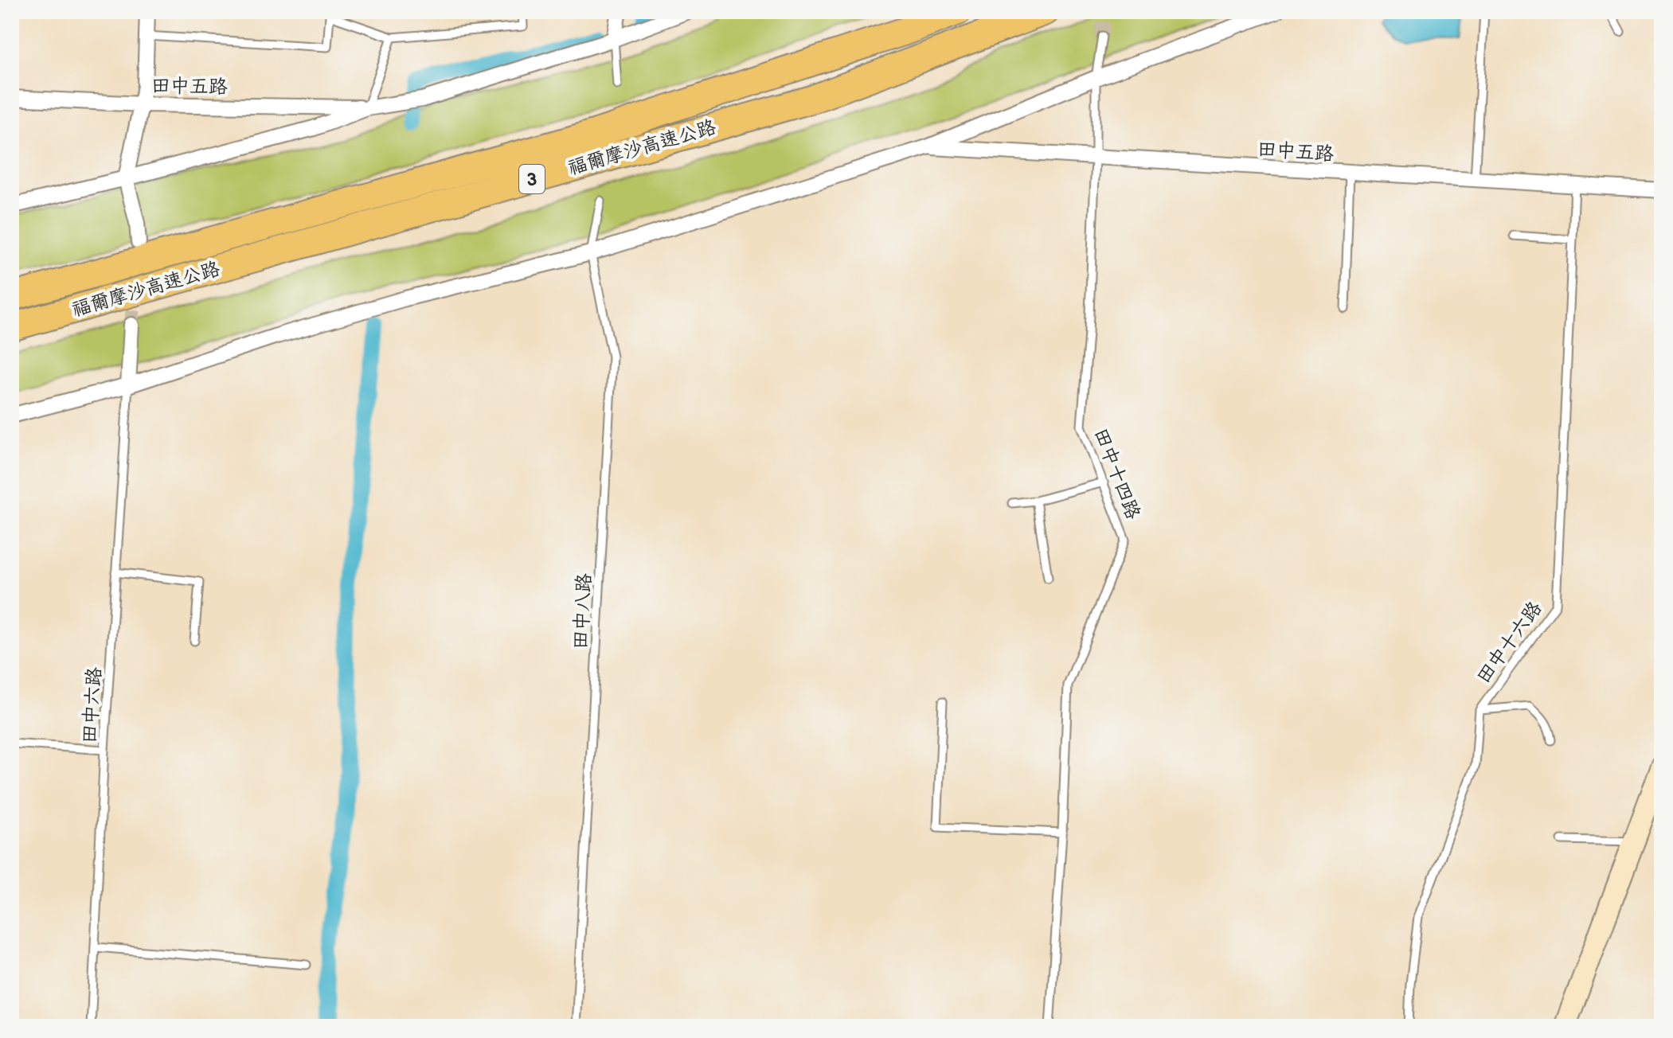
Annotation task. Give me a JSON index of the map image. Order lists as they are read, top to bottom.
{
  "streets": {
    "highway": ["福爾摩沙高速公路", "3"],
    "street": ["田中五路"],
    "lane": [
      "田中十四路",
      "田中八路",
      "田中十六路",
      "田中六路"
    ]
  },
  "crossings": [
    ["田中五路", "田中十四路"],
    ["田中五路", "田中十六路"]
  ]
}
